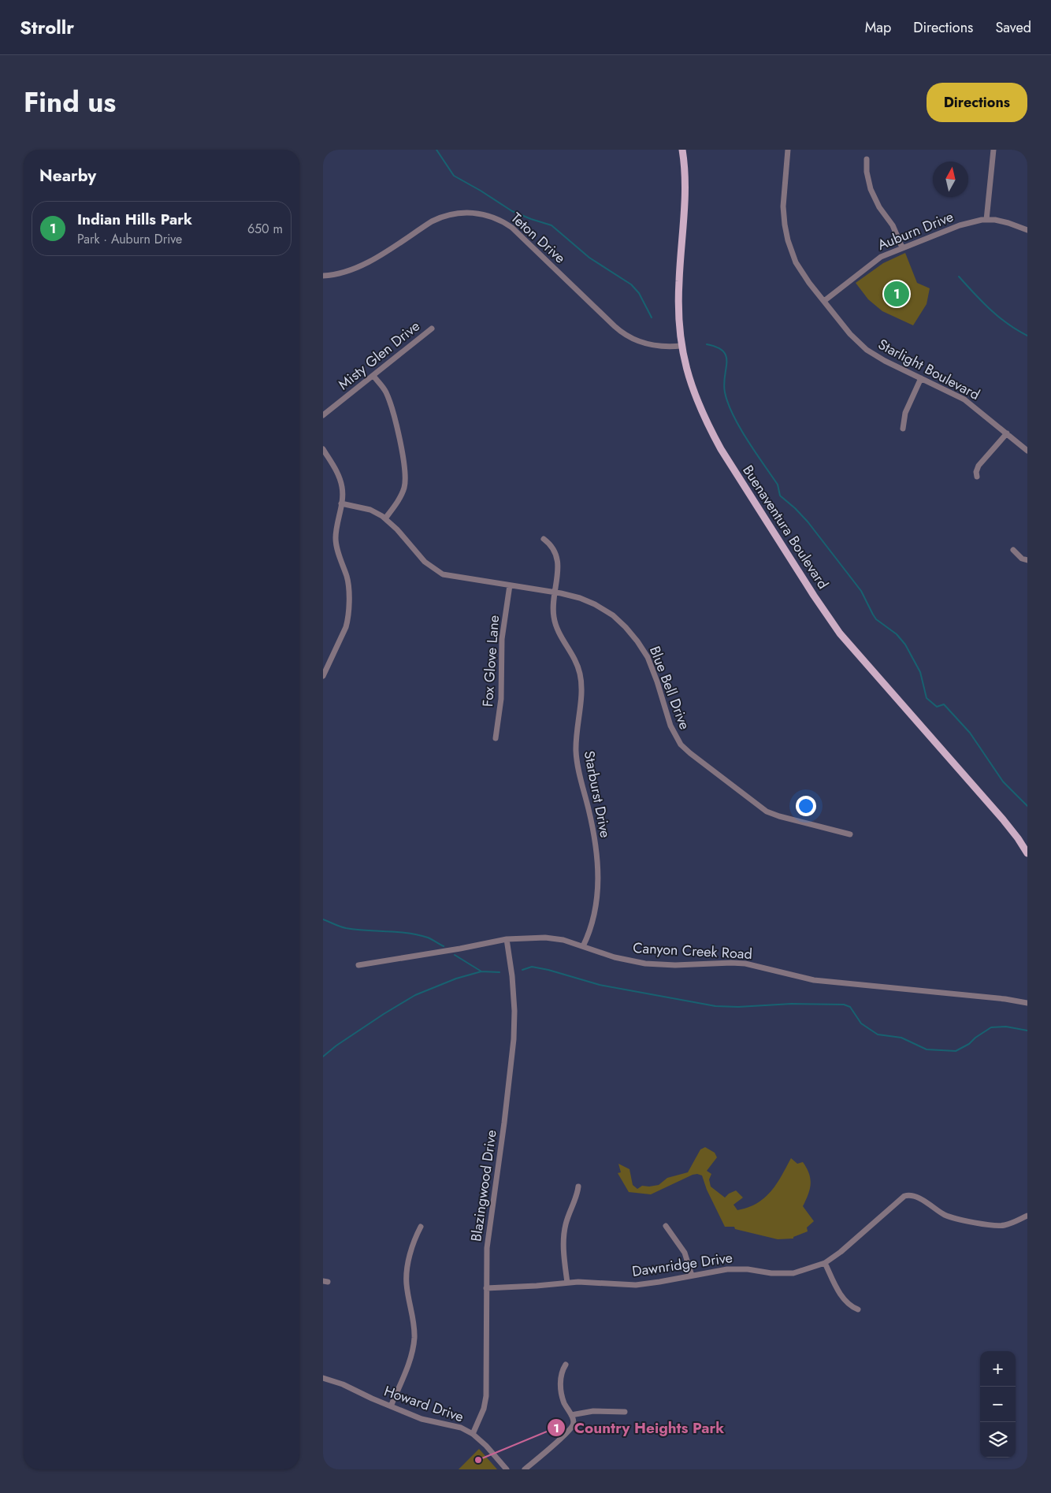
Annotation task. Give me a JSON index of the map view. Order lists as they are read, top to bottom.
{
  "streets": {
    "main road": ["Buenaventura Boulevard"],
    "street": [
      "Auburn Drive",
      "Teton Drive",
      "Misty Glen Drive",
      "Starlight Boulevard",
      "Fox Glove Lane",
      "Blue Bell Drive",
      "Starburst Drive",
      "Canyon Creek Road",
      "Blazingwood Drive",
      "Dawnridge Drive",
      "Howard Drive"
    ]
  },
  "crossings": [
    ["Auburn Drive", "Starlight Boulevard"],
    ["Teton Drive", "Buenaventura Boulevard"],
    ["Fox Glove Lane", "Blue Bell Drive"],
    ["Blue Bell Drive", "Starburst Drive"],
    ["Starburst Drive", "Canyon Creek Road"],
    ["Canyon Creek Road", "Blazingwood Drive"],
    ["Blazingwood Drive", "Dawnridge Drive"],
    ["Blazingwood Drive", "Howard Drive"]
  ],
  "places": ["Country Heights Park"],
  "north": "top",
  "page": {
    "header": "Strollr",
    "nav": ["Map", "Directions", "Saved"],
    "title": "Find us",
    "buttons": "Directions",
    "heading": "Nearby",
    "list": [
      {
        "mark": "1",
        "name": "Indian Hills Park",
        "note": "Park · Auburn Drive",
        "value": "650 m"
      }
    ],
    "pins": "1",
    "map_buttons": ["+", "−"]
  }
}
